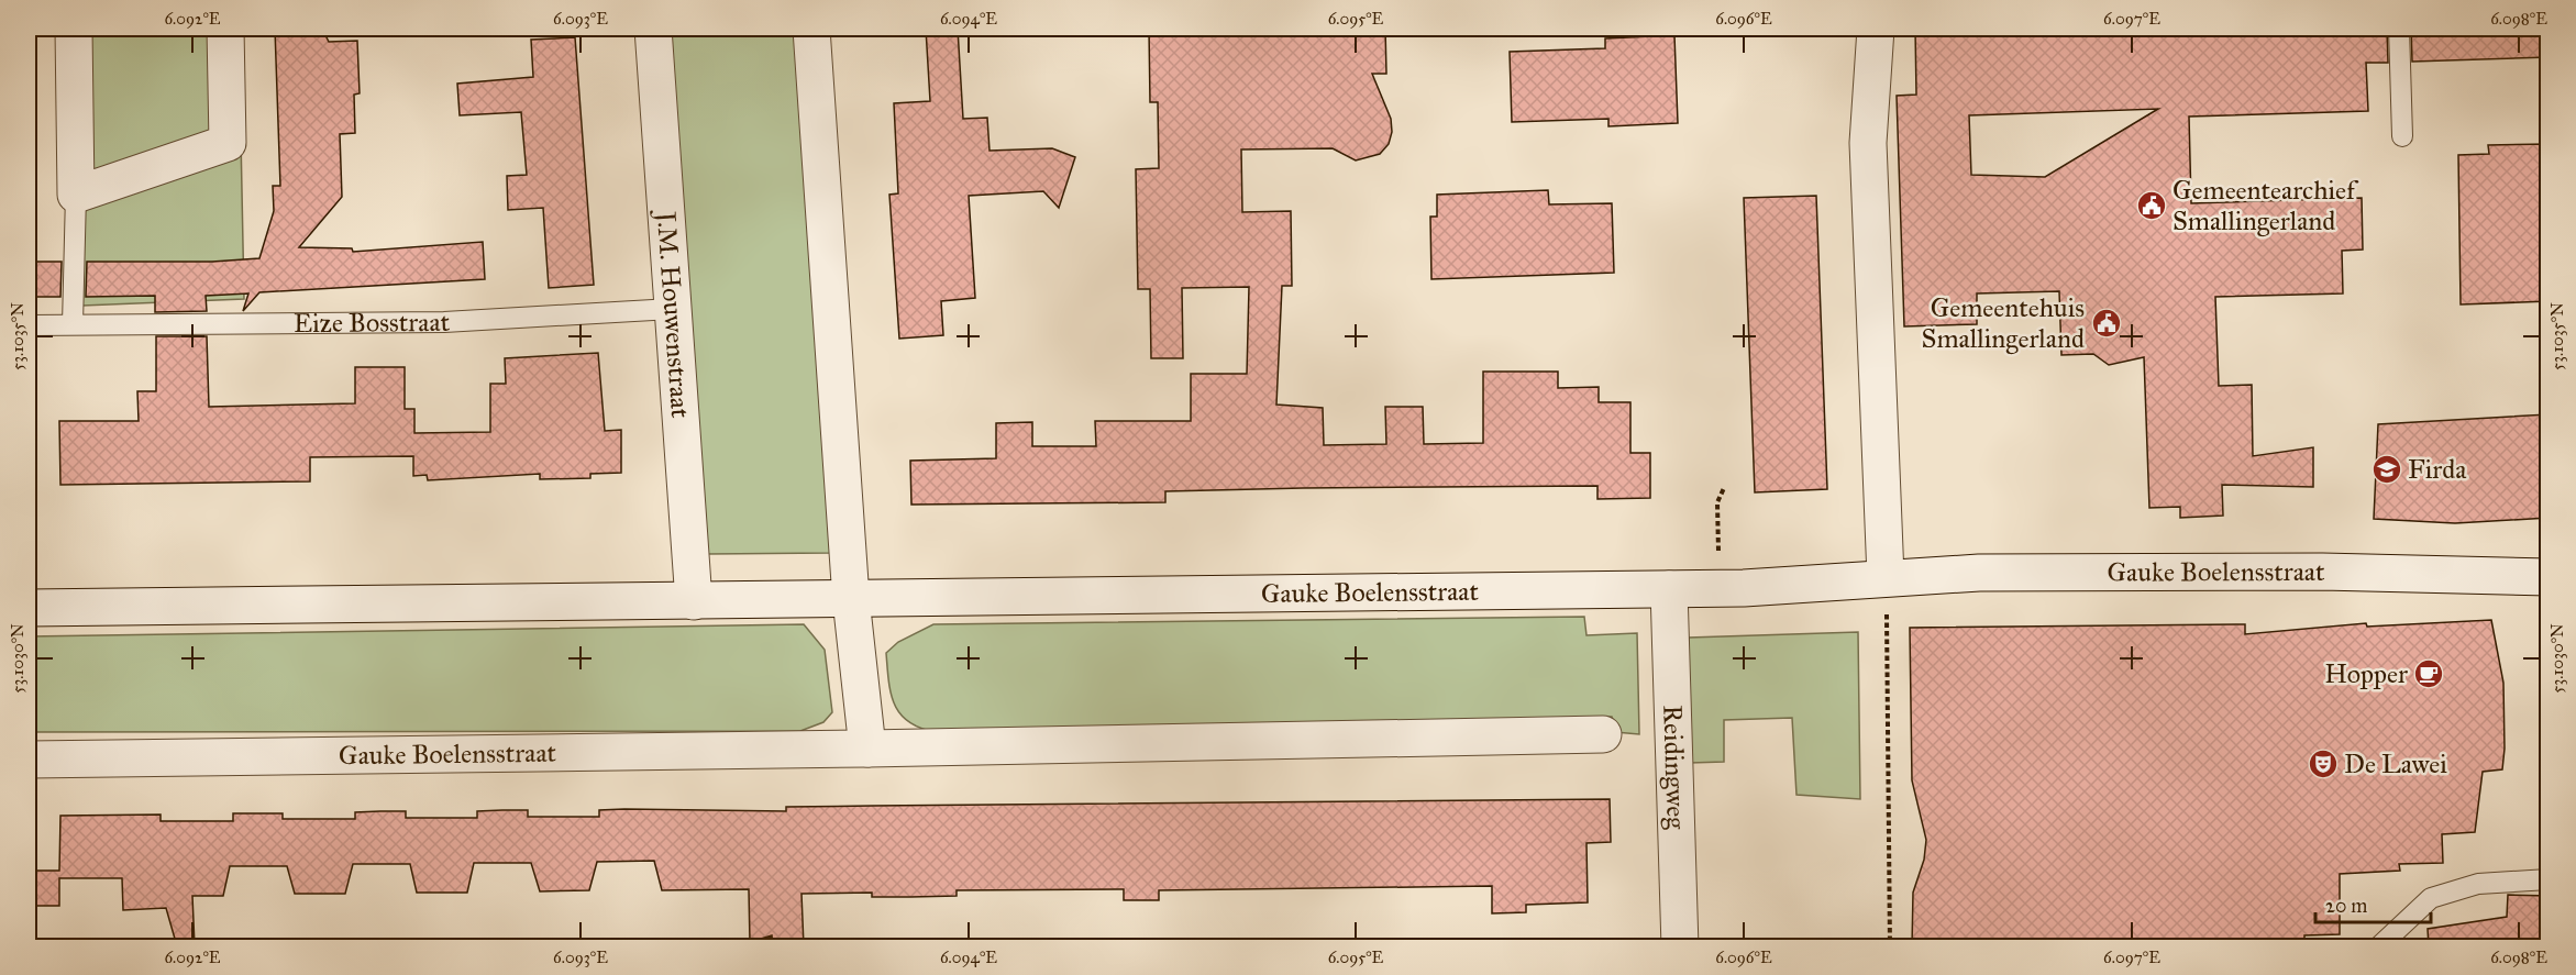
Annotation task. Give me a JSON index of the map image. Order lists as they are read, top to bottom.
{
  "streets": {
    "street": ["J.M. Houwenstraat", "Gauke Boelensstraat", "Reidingweg"],
    "lane": ["Eize Bosstraat"]
  },
  "crossings": [
    ["J.M. Houwenstraat", "Eize Bosstraat"],
    ["J.M. Houwenstraat", "Gauke Boelensstraat"],
    ["Gauke Boelensstraat", "Reidingweg"]
  ],
  "places": {
    "public building": ["Gemeentearchief Smallingerland", "Gemeentehuis Smallingerland"],
    "school or university": ["Firda"],
    "cafe": ["Hopper"],
    "theatre": ["De Lawei"]
  },
  "scale_bar": "20 m",
  "coordinates": [
    "6.092°E",
    "6.093°E",
    "6.094°E",
    "6.095°E",
    "6.096°E",
    "6.097°E",
    "6.098°E",
    "53.1035°N",
    "53.1030°N"
  ]
}
